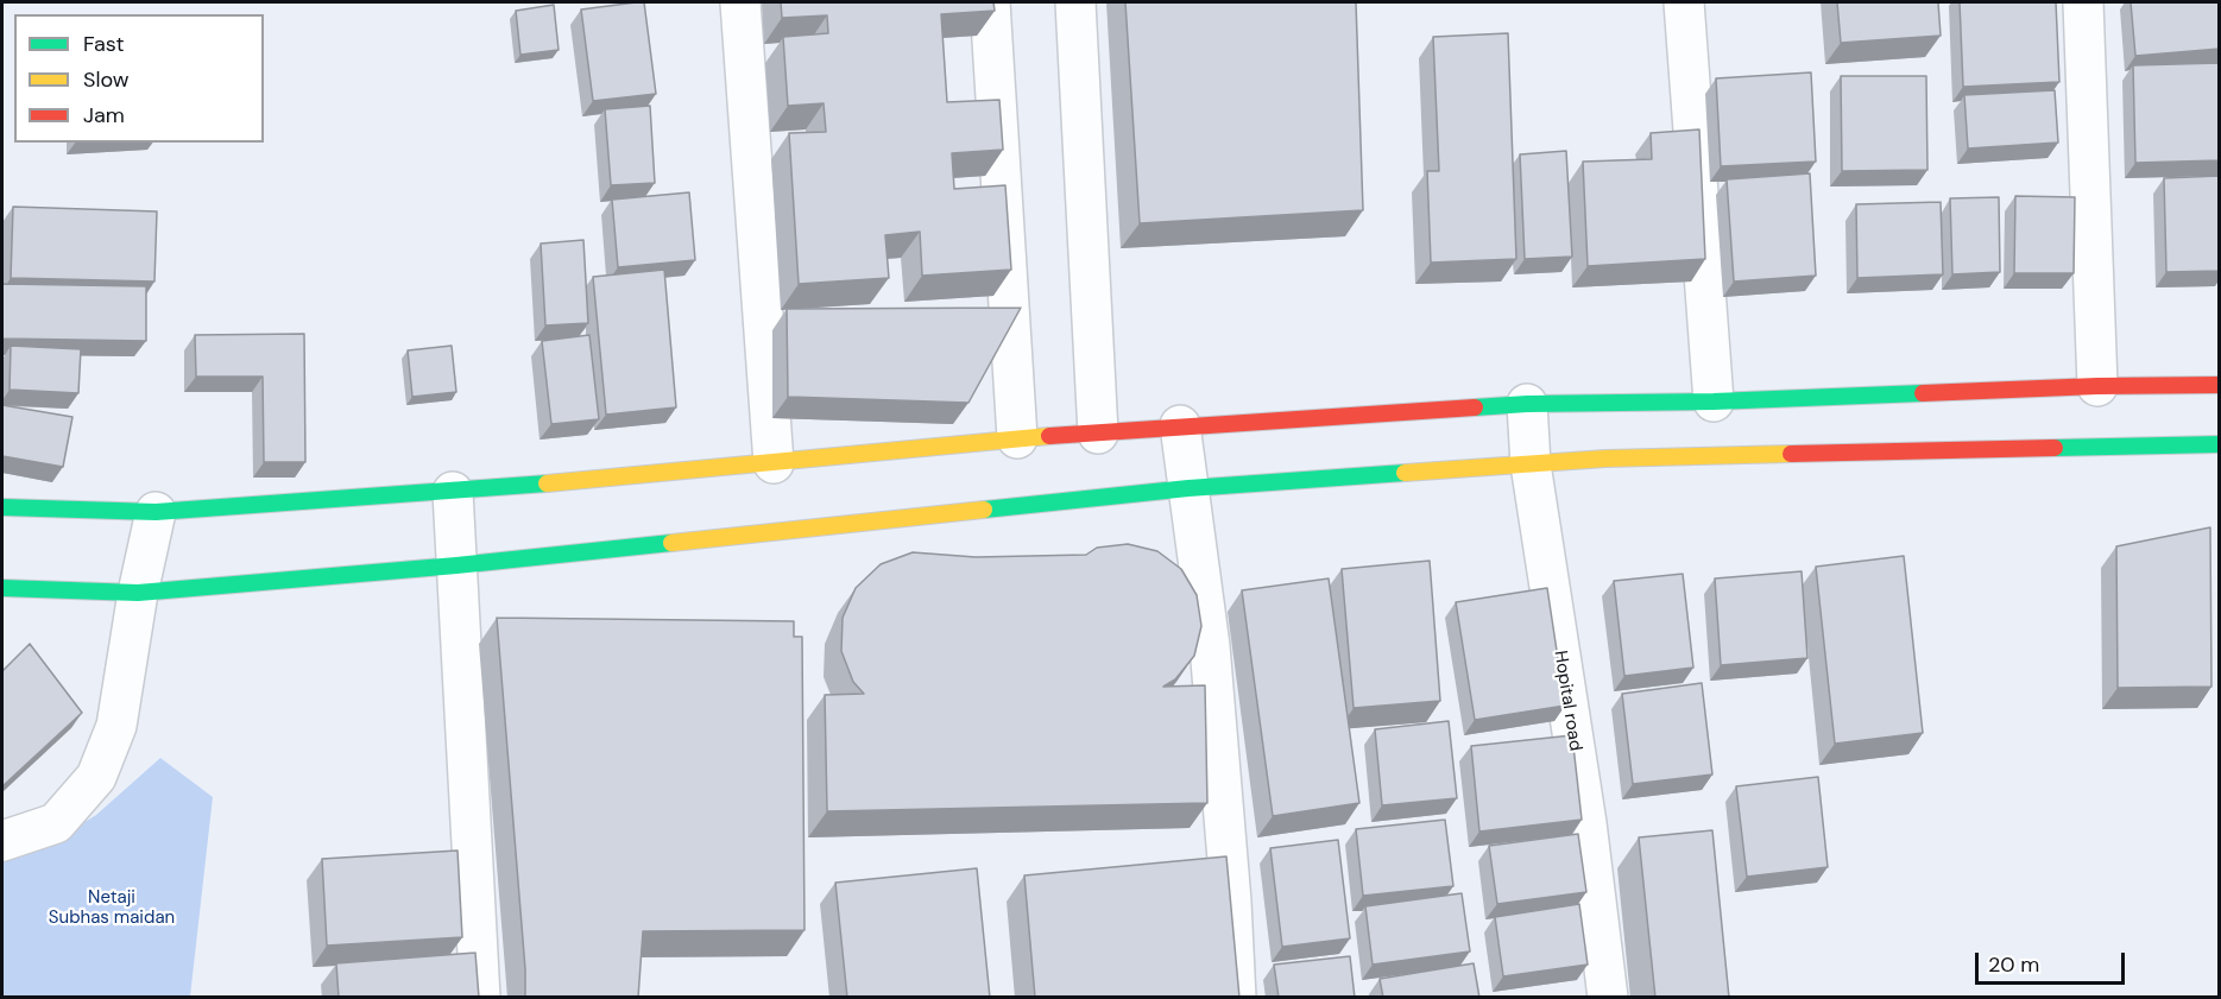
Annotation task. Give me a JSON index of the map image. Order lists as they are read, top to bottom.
{
  "streets": {
    "street": ["Hopital road"]
  },
  "parks": ["Netaji Subhas maidan"],
  "legend": ["Fast", "Slow", "Jam"],
  "scale_bar": "20 m"
}
